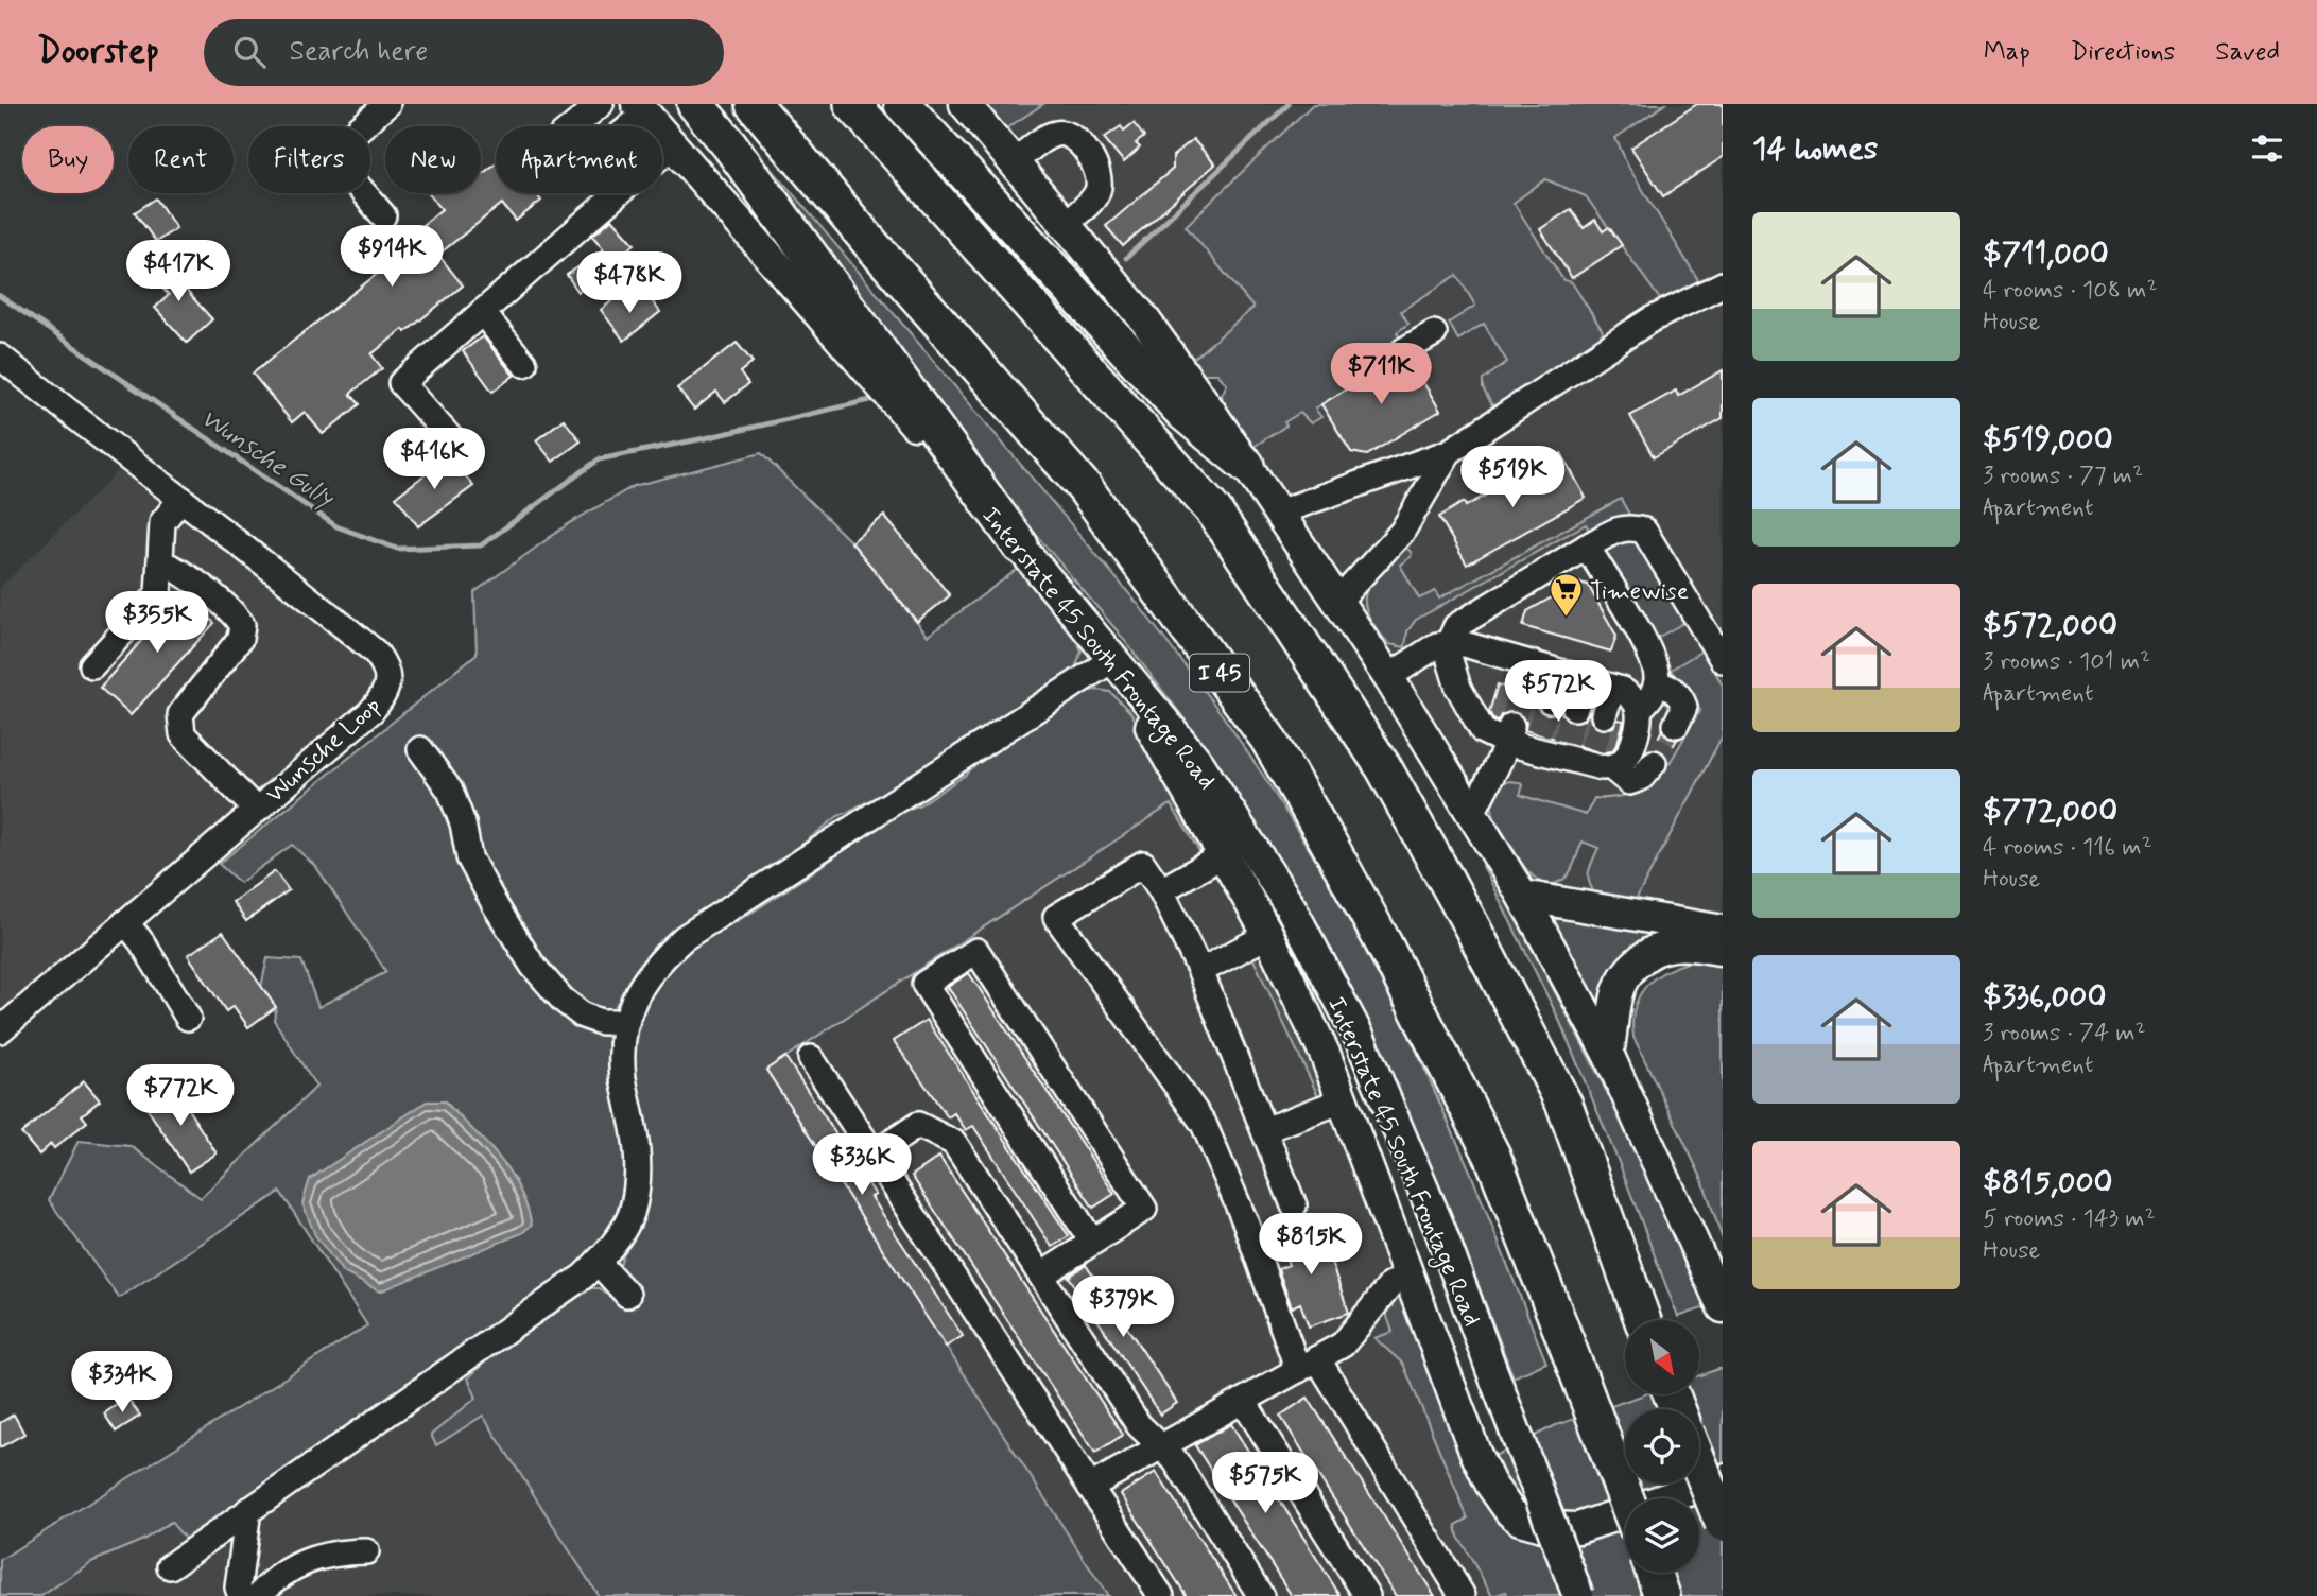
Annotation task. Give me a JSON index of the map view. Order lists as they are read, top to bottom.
{
  "streets": {
    "highway": ["I 45"],
    "main road": ["Interstate 45 South Frontage Road"],
    "street": ["Wunsche Loop"]
  },
  "water": ["Wunsche Gully"],
  "places": {
    "supermarket": ["Timewise"]
  },
  "north": "bottom right",
  "page": {
    "header": "Doorstep",
    "search": "Search here",
    "nav": ["Map", "Directions", "Saved"],
    "heading": "14 homes",
    "chip": [
      "Buy",
      "Rent",
      "Filters",
      "New",
      "Apartment"
    ],
    "list": [
      {
        "name": "$711,000",
        "note": "4 rooms · 108 m² · House"
      },
      {
        "name": "$519,000",
        "note": "3 rooms · 77 m² · Apartment"
      },
      {
        "name": "$572,000",
        "note": "3 rooms · 101 m² · Apartment"
      },
      {
        "name": "$772,000",
        "note": "4 rooms · 116 m² · House"
      },
      {
        "name": "$336,000",
        "note": "3 rooms · 74 m² · Apartment"
      },
      {
        "name": "$815,000",
        "note": "5 rooms · 143 m² · House"
      }
    ],
    "price": [
      "$914K",
      "$417K",
      "$478K",
      "$711K",
      "$416K",
      "$519K",
      "$355K",
      "$572K",
      "$772K",
      "$336K",
      "$815K",
      "$379K",
      "$334K",
      "$575K"
    ]
  }
}
